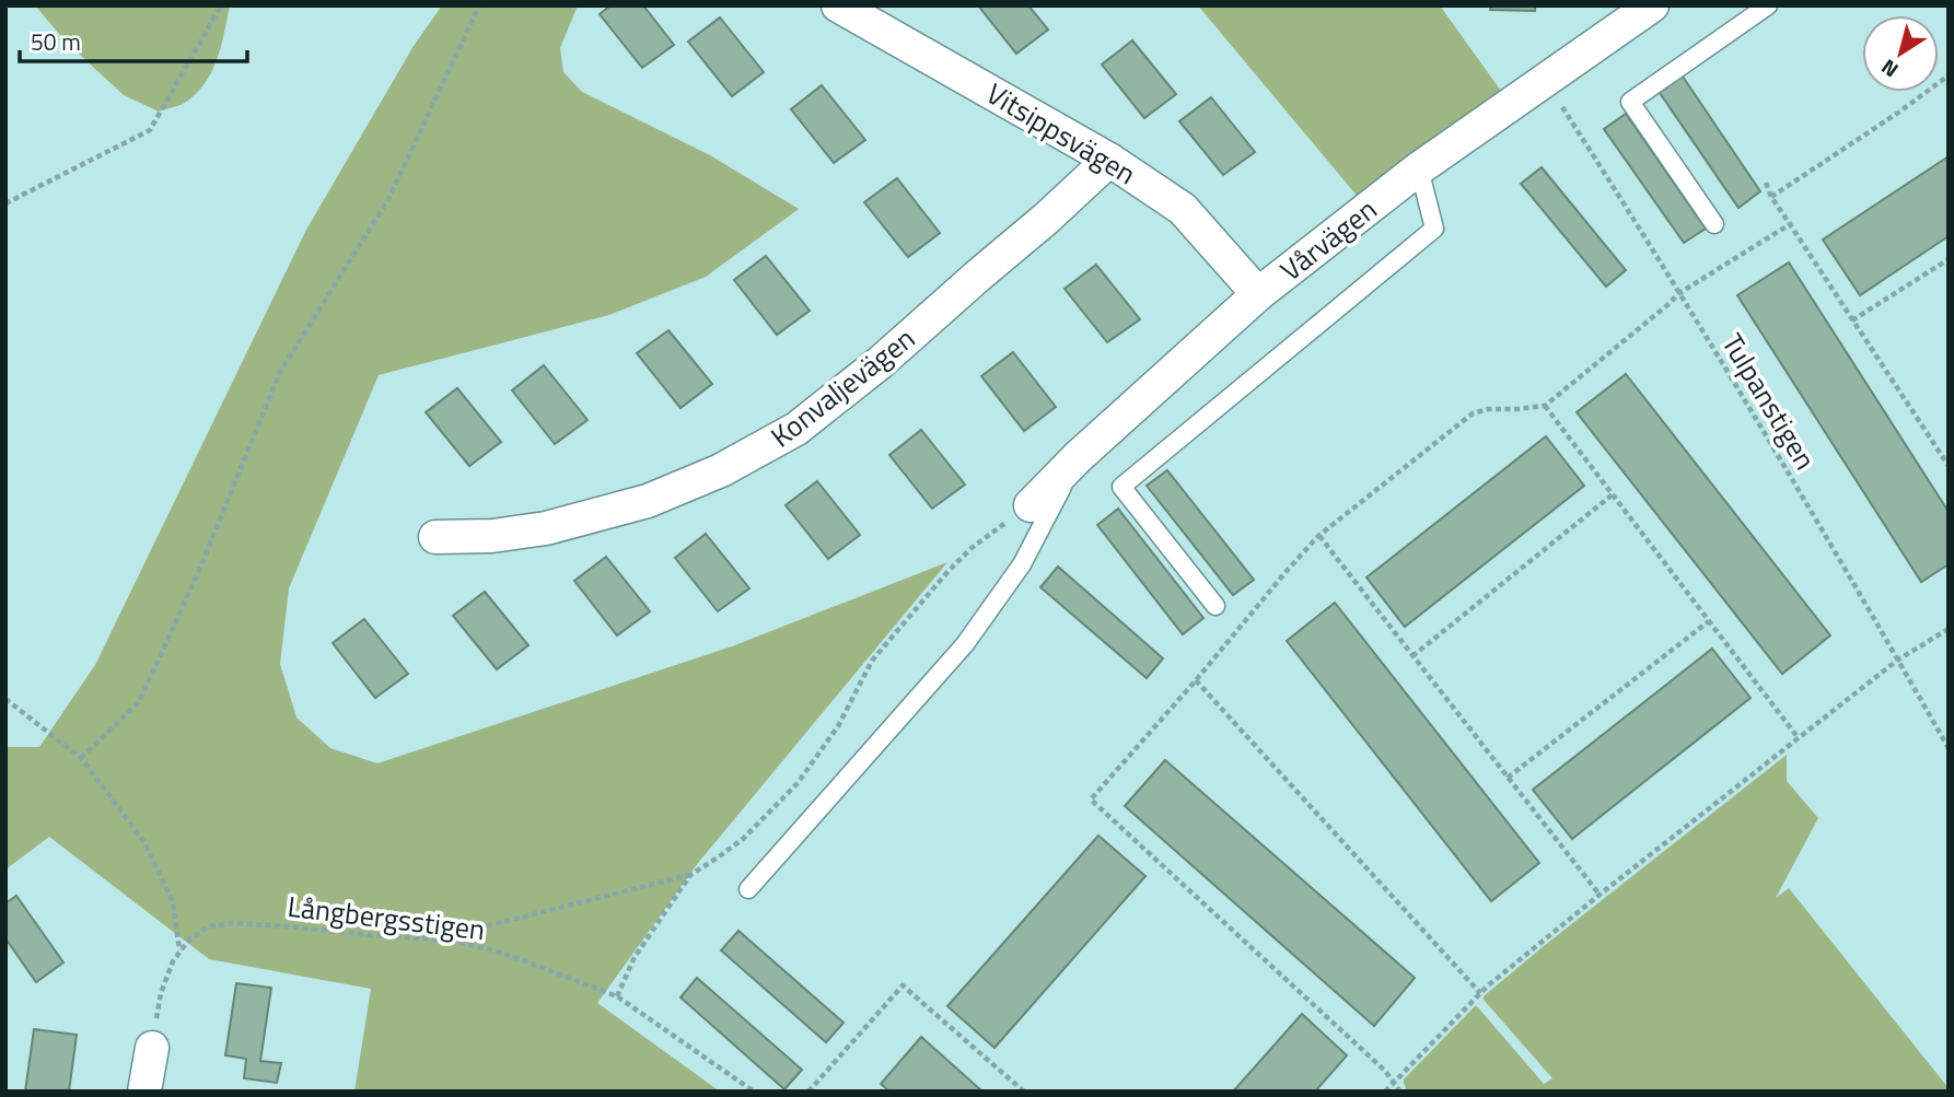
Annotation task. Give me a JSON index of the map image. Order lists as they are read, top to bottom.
{
  "streets": {
    "street": ["Vitsippsvägen", "Vårvägen", "Konvaljevägen"],
    "path": ["Tulpanstigen", "Långbergsstigen"]
  },
  "crossings": [
    ["Vitsippsvägen", "Vårvägen"],
    ["Vitsippsvägen", "Konvaljevägen"],
    ["Vårvägen", "Tulpanstigen"]
  ],
  "scale_bar": "50 m",
  "north": "bottom left"
}
